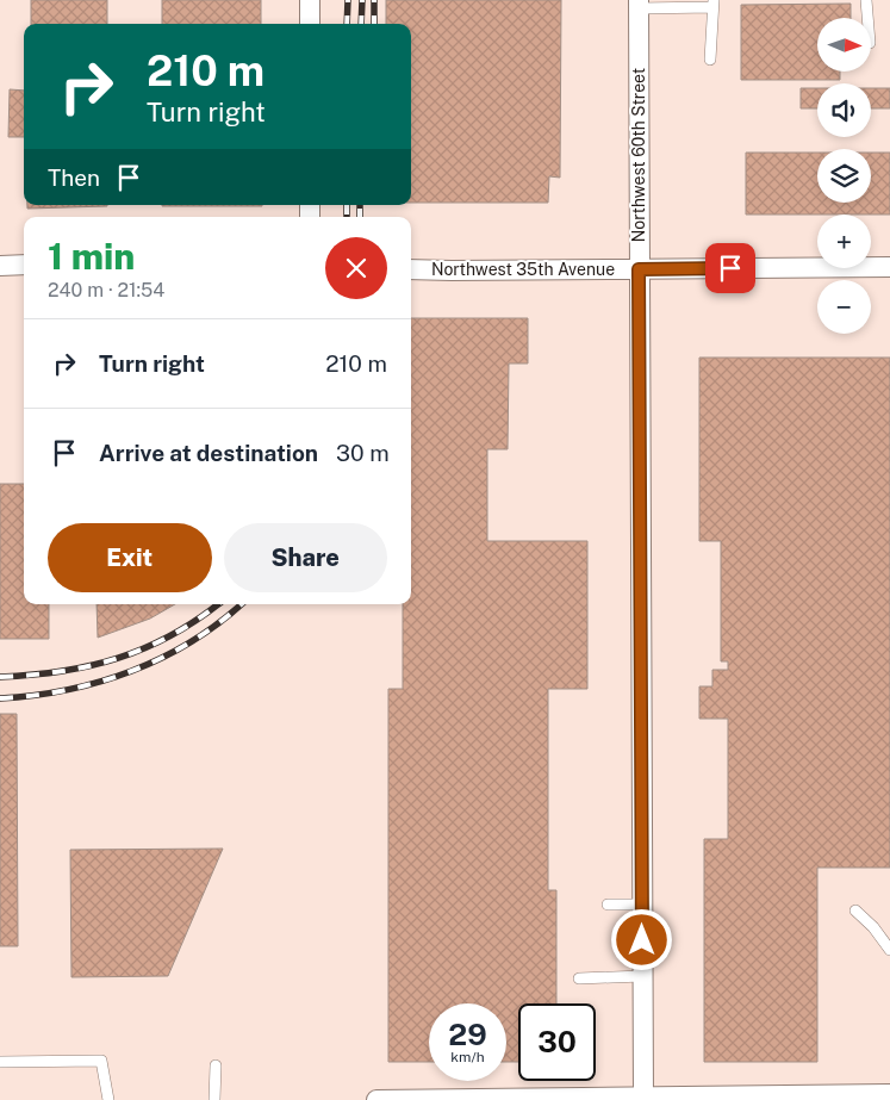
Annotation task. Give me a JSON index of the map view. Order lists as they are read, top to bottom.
{
  "streets": {
    "street": ["Northwest 60th Street", "Northwest 35th Avenue"]
  },
  "crossings": [
    ["Northwest 60th Street", "Northwest 35th Avenue"]
  ],
  "north": "right",
  "page": {
    "map_buttons": ["+", "−"],
    "turn": ["210 m", "Turn right"],
    "then": "Then",
    "heading": ["1 min", "240 m · 21:54"],
    "list": [
      {
        "name": "Turn right",
        "value": "210 m"
      },
      {
        "name": "Arrive at destination",
        "value": "30 m"
      }
    ],
    "buttons": ["Exit", "Share"],
    "speed": "29 km/h",
    "limit": "30"
  }
}
